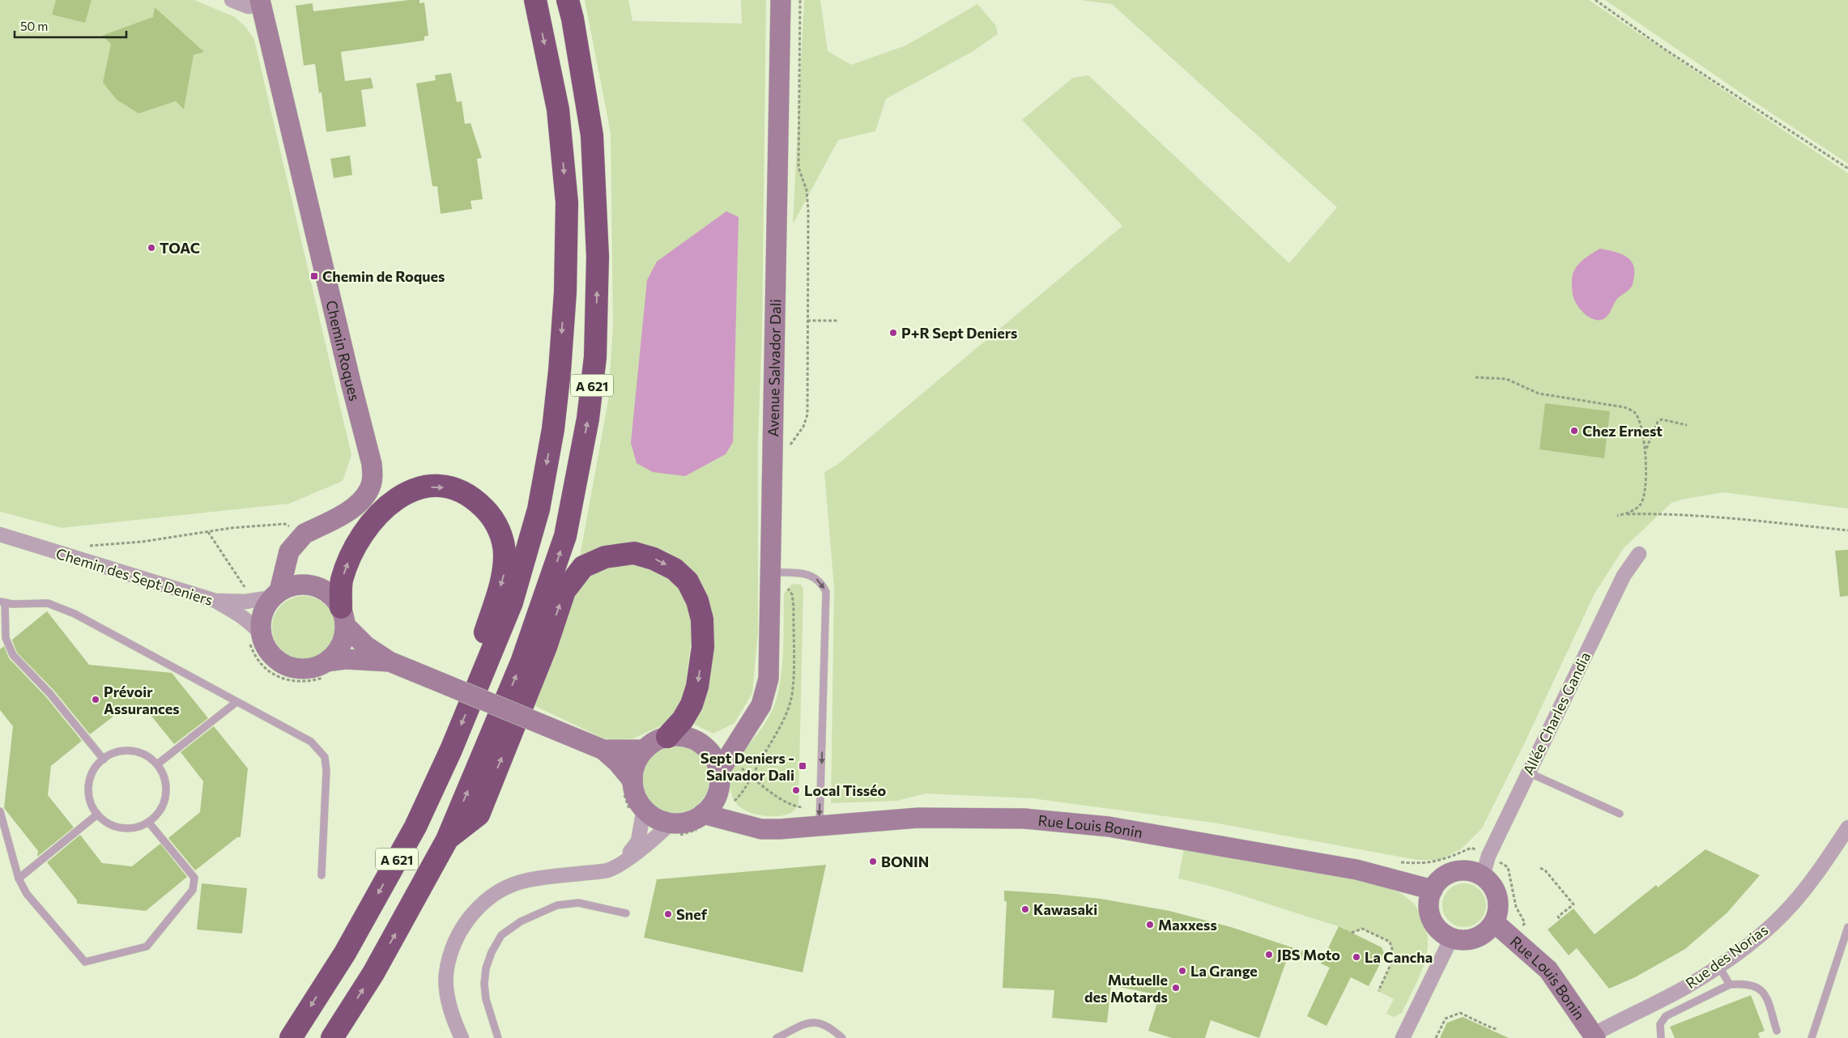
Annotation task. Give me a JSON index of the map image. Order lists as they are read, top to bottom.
{
  "streets": {
    "highway": ["A 621"],
    "street": [
      "Chemin Roques",
      "Avenue Salvador Dali",
      "Chemin des Sept Deniers",
      "Allée Charles Gandia",
      "Rue Louis Bonin",
      "Rue des Norias"
    ]
  },
  "crossings": [
    ["Chemin Roques", "Chemin des Sept Deniers"],
    ["Avenue Salvador Dali", "Rue Louis Bonin"],
    ["Allée Charles Gandia", "Rue Louis Bonin"],
    ["Rue Louis Bonin", "Rue des Norias"]
  ],
  "places": {
    "other": [
      "TOAC",
      "P+R Sept Deniers",
      "Chez Ernest",
      "Prévoir Assurances",
      "Local Tisséo",
      "BONIN",
      "Kawasaki",
      "Snef",
      "Maxxess",
      "JBS Moto",
      "La Cancha",
      "La Grange",
      "Mutuelle des Motards"
    ],
    "transit": ["Chemin de Roques", "Sept Deniers - Salvador Dali"]
  },
  "scale_bar": "50 m"
}
